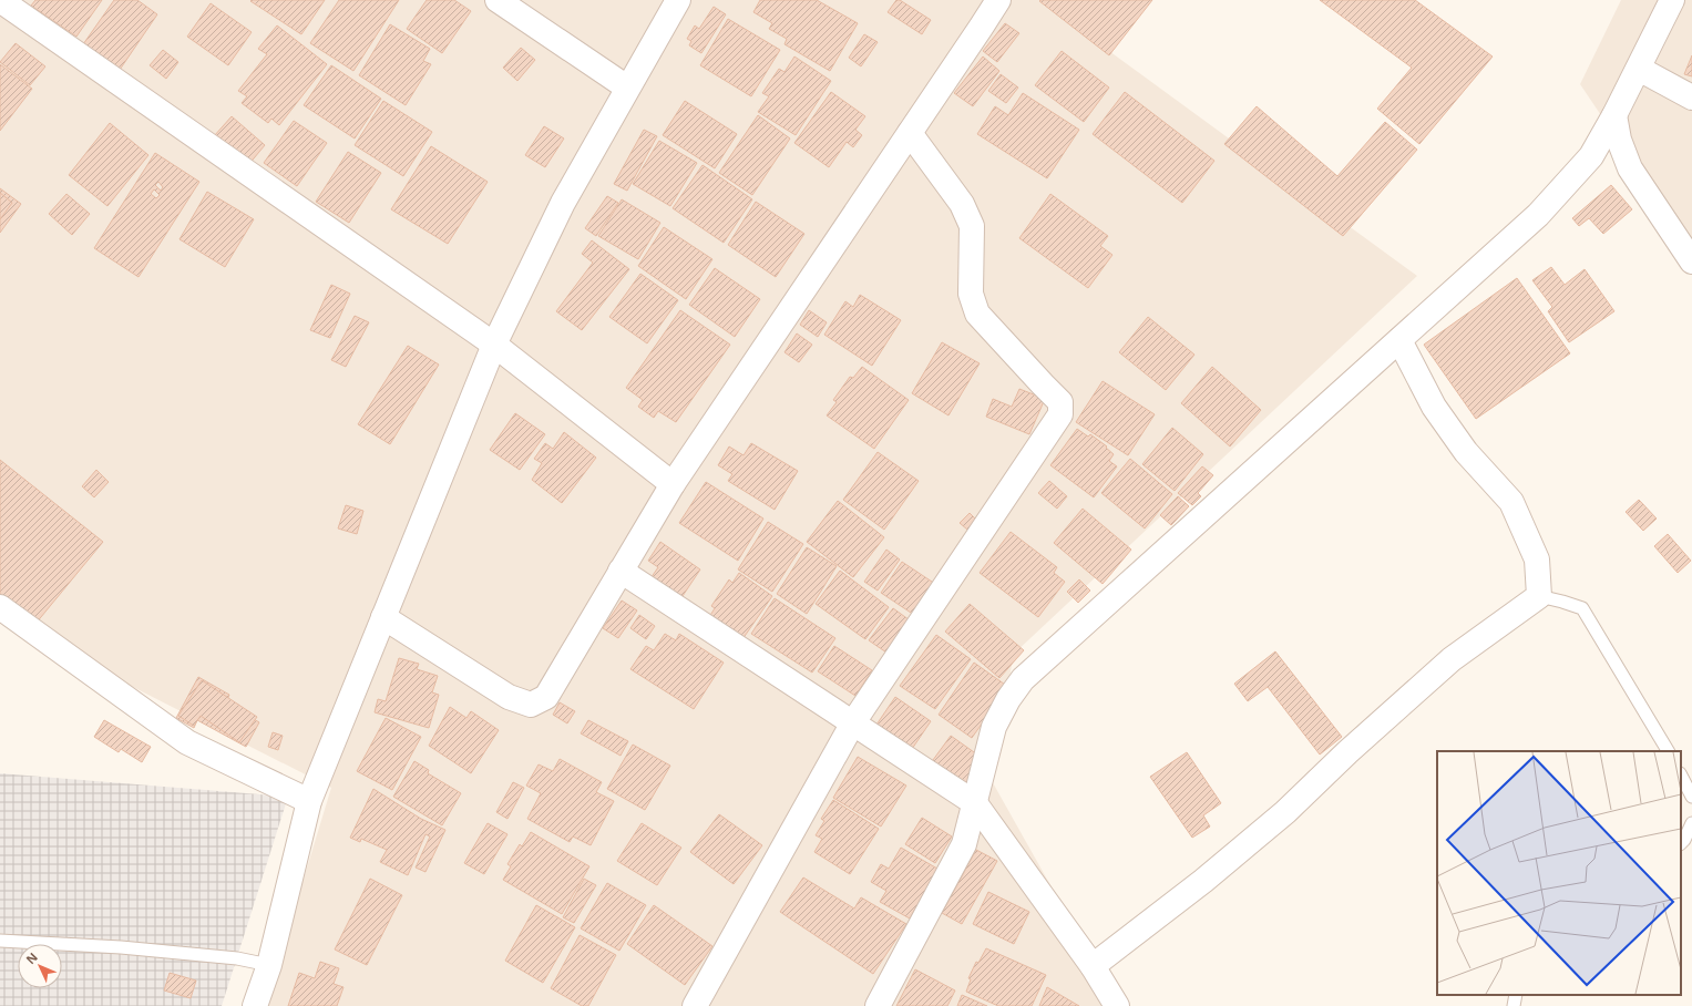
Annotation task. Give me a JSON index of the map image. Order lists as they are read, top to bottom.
{
  "north": "top left"
}
